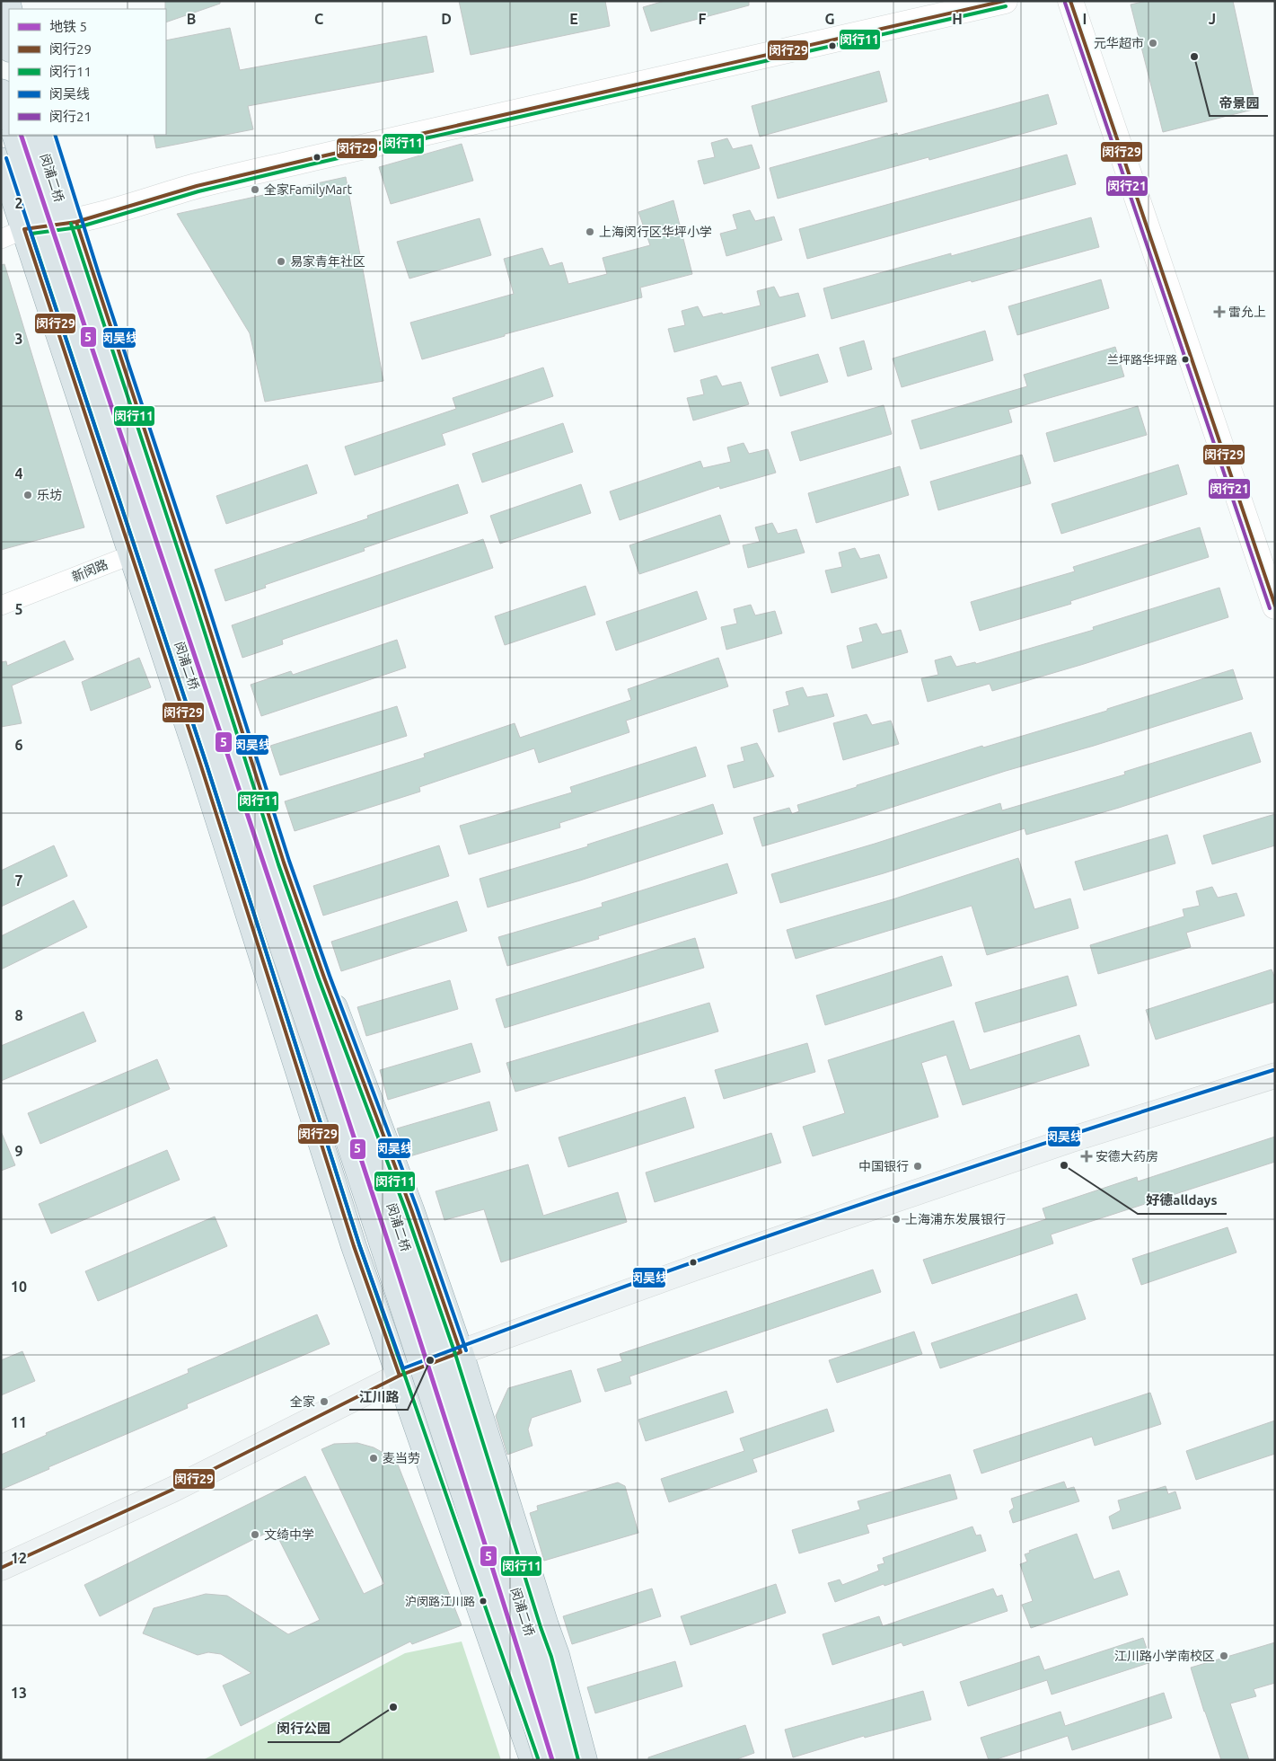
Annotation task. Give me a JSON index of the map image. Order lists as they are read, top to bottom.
{
  "streets": {
    "main road": ["闵浦二桥"],
    "street": ["新闵路"]
  },
  "places": {
    "other": [
      "元华超市",
      "帝景园",
      "全家FamilyMart",
      "上海闵行区华坪小学",
      "易家青年社区",
      "兰坪路华坪路",
      "乐坊",
      "好德alldays",
      "中国银行",
      "上海浦东发展银行",
      "江川路",
      "全家",
      "麦当劳",
      "文绮中学",
      "沪闵路江川路",
      "江川路小学南校区",
      "闵行公园"
    ],
    "health": ["雷允上", "安德大药房"]
  },
  "lines": [
    "transit line 闵行29",
    "transit line 闵行21",
    "transit line 闵行11",
    "metro line 5",
    "transit line 闵吴线"
  ],
  "legend": [
    "地铁 5",
    "闵行29",
    "闵行11",
    "闵吴线",
    "闵行21"
  ],
  "grid": {
    "columns": [
      "B",
      "C",
      "D",
      "E",
      "F",
      "G",
      "H",
      "I",
      "J"
    ],
    "rows": [
      "2",
      "3",
      "4",
      "5",
      "6",
      "7",
      "8",
      "9",
      "10",
      "11",
      "12",
      "13"
    ]
  }
}
